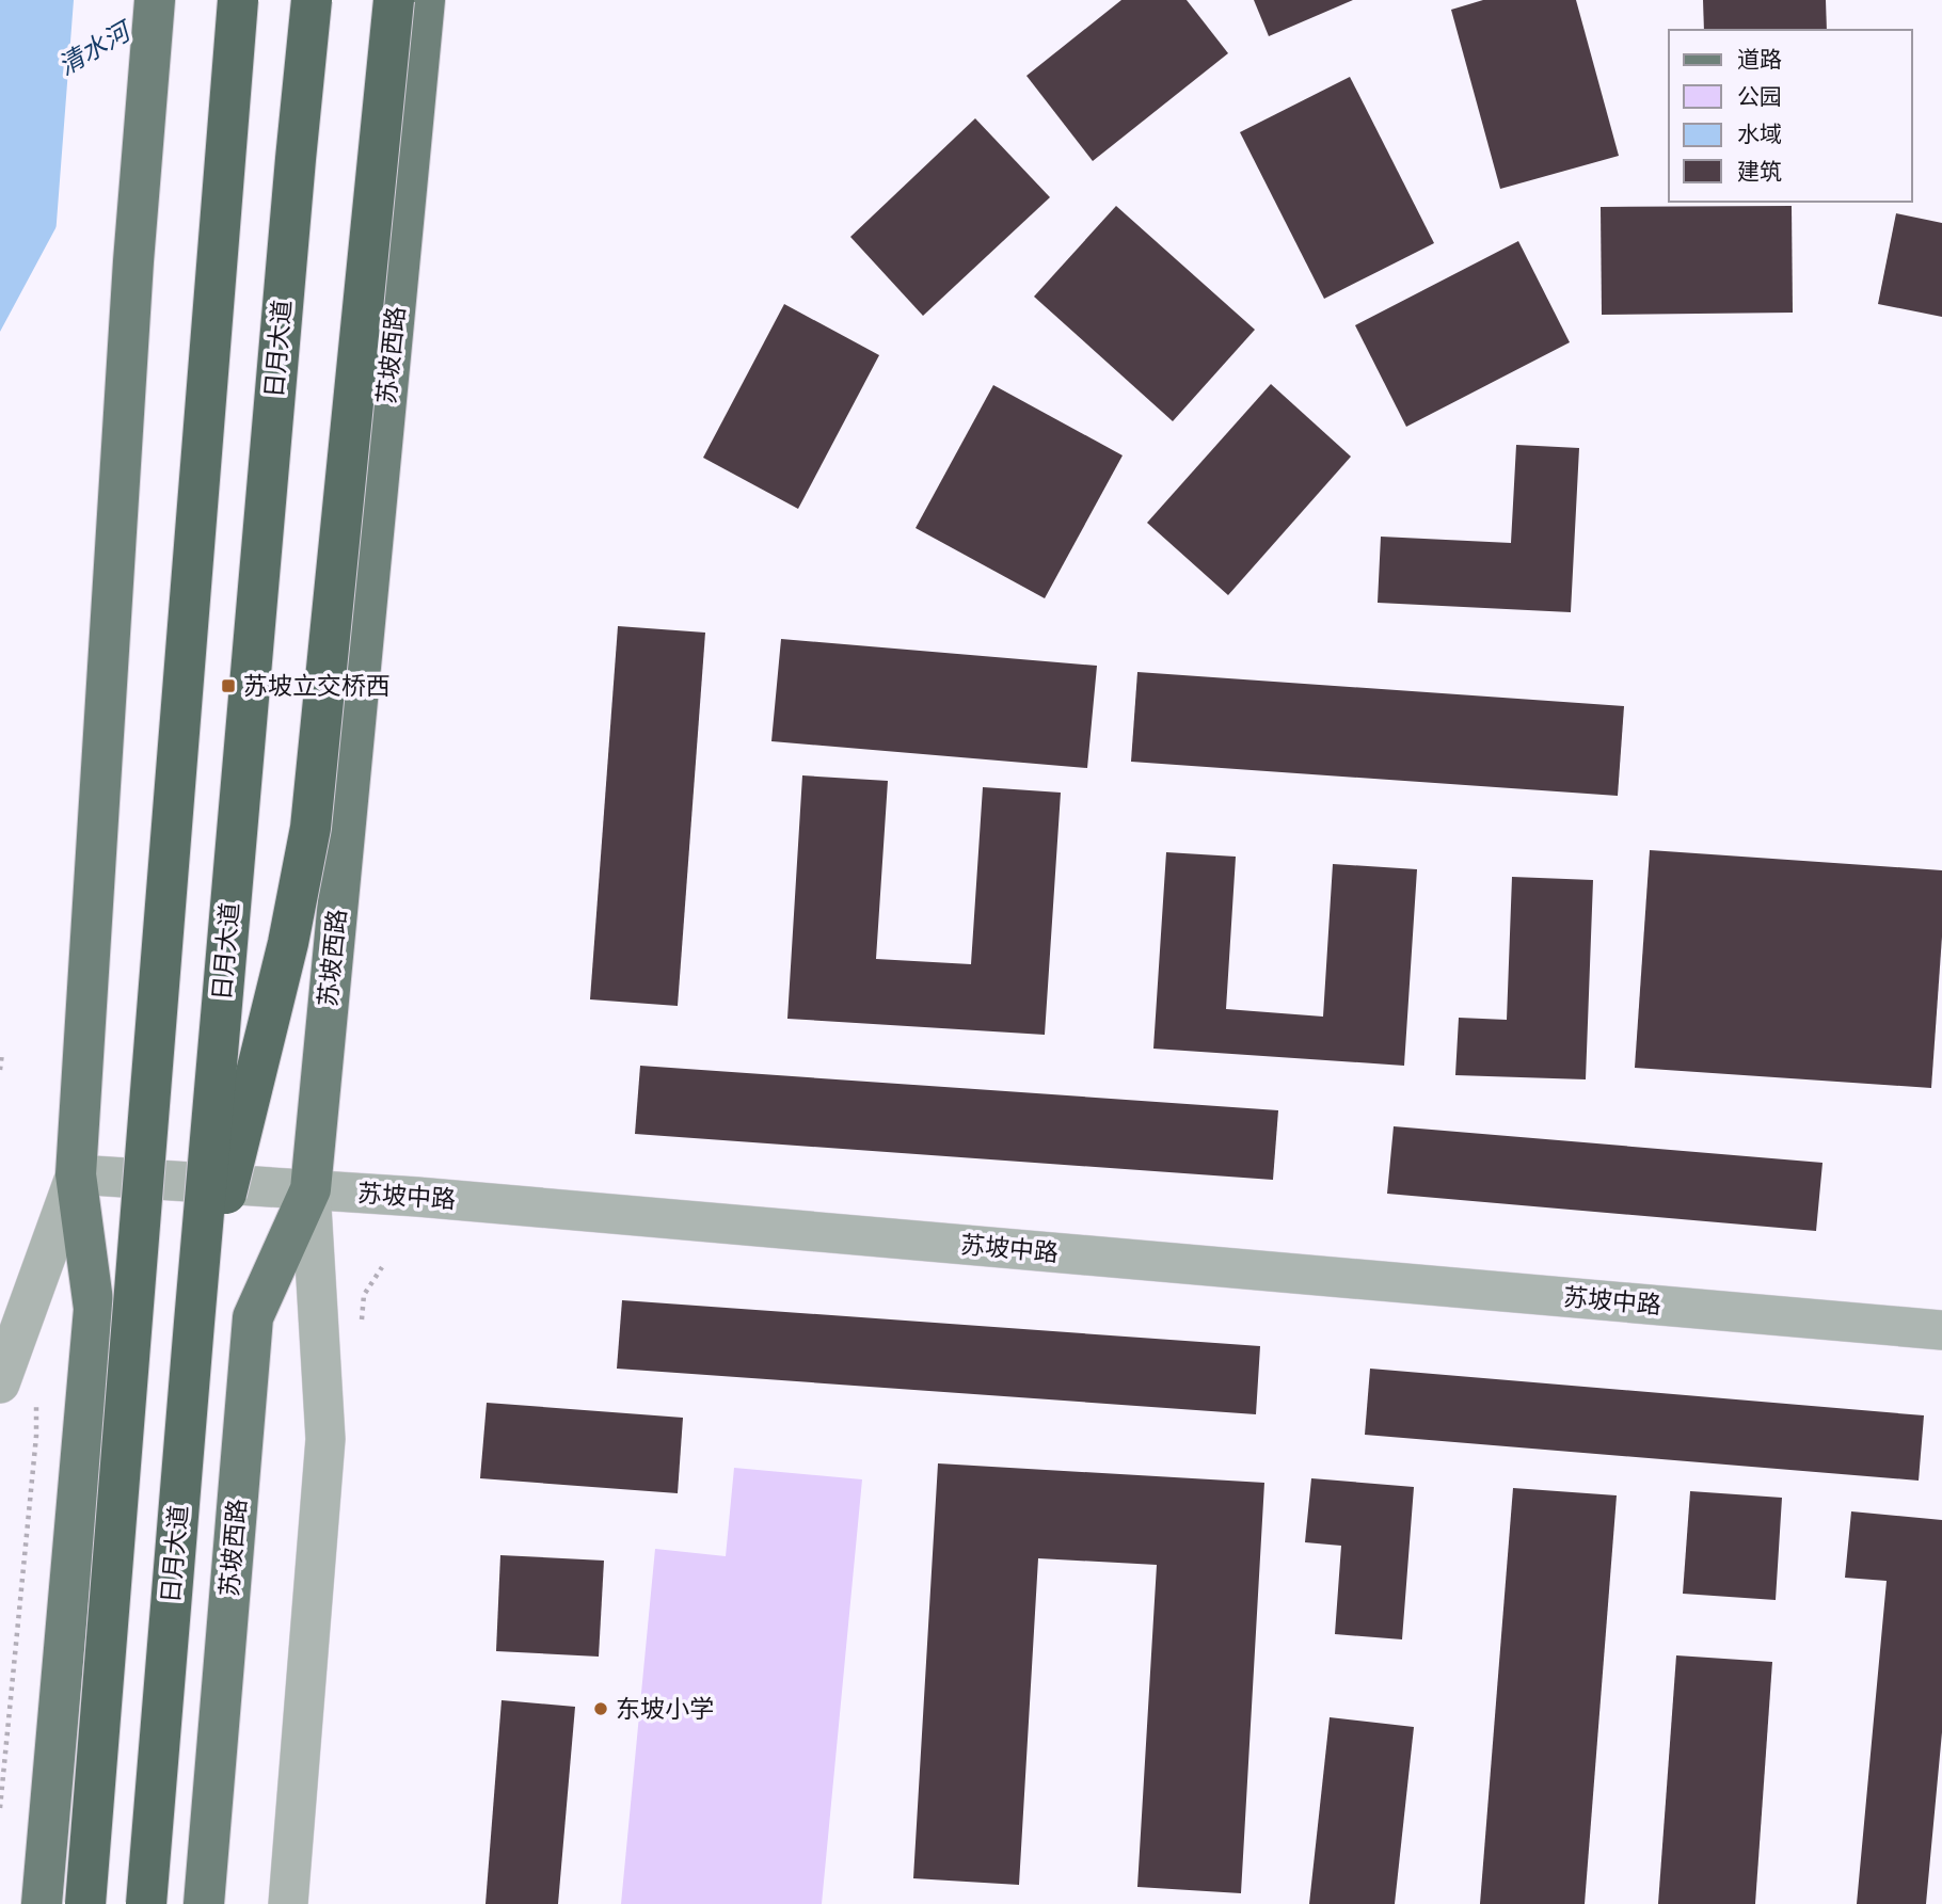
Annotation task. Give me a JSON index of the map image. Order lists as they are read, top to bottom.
{
  "streets": {
    "highway": ["日月大道"],
    "main road": ["苏坡西路"],
    "street": ["苏坡中路"]
  },
  "crossings": [
    ["苏坡西路", "苏坡中路"]
  ],
  "water": ["清水河"],
  "places": {
    "transit": ["苏坡立交桥西"],
    "other": ["东坡小学"]
  },
  "legend": [
    "道路",
    "公园",
    "水域",
    "建筑"
  ]
}
